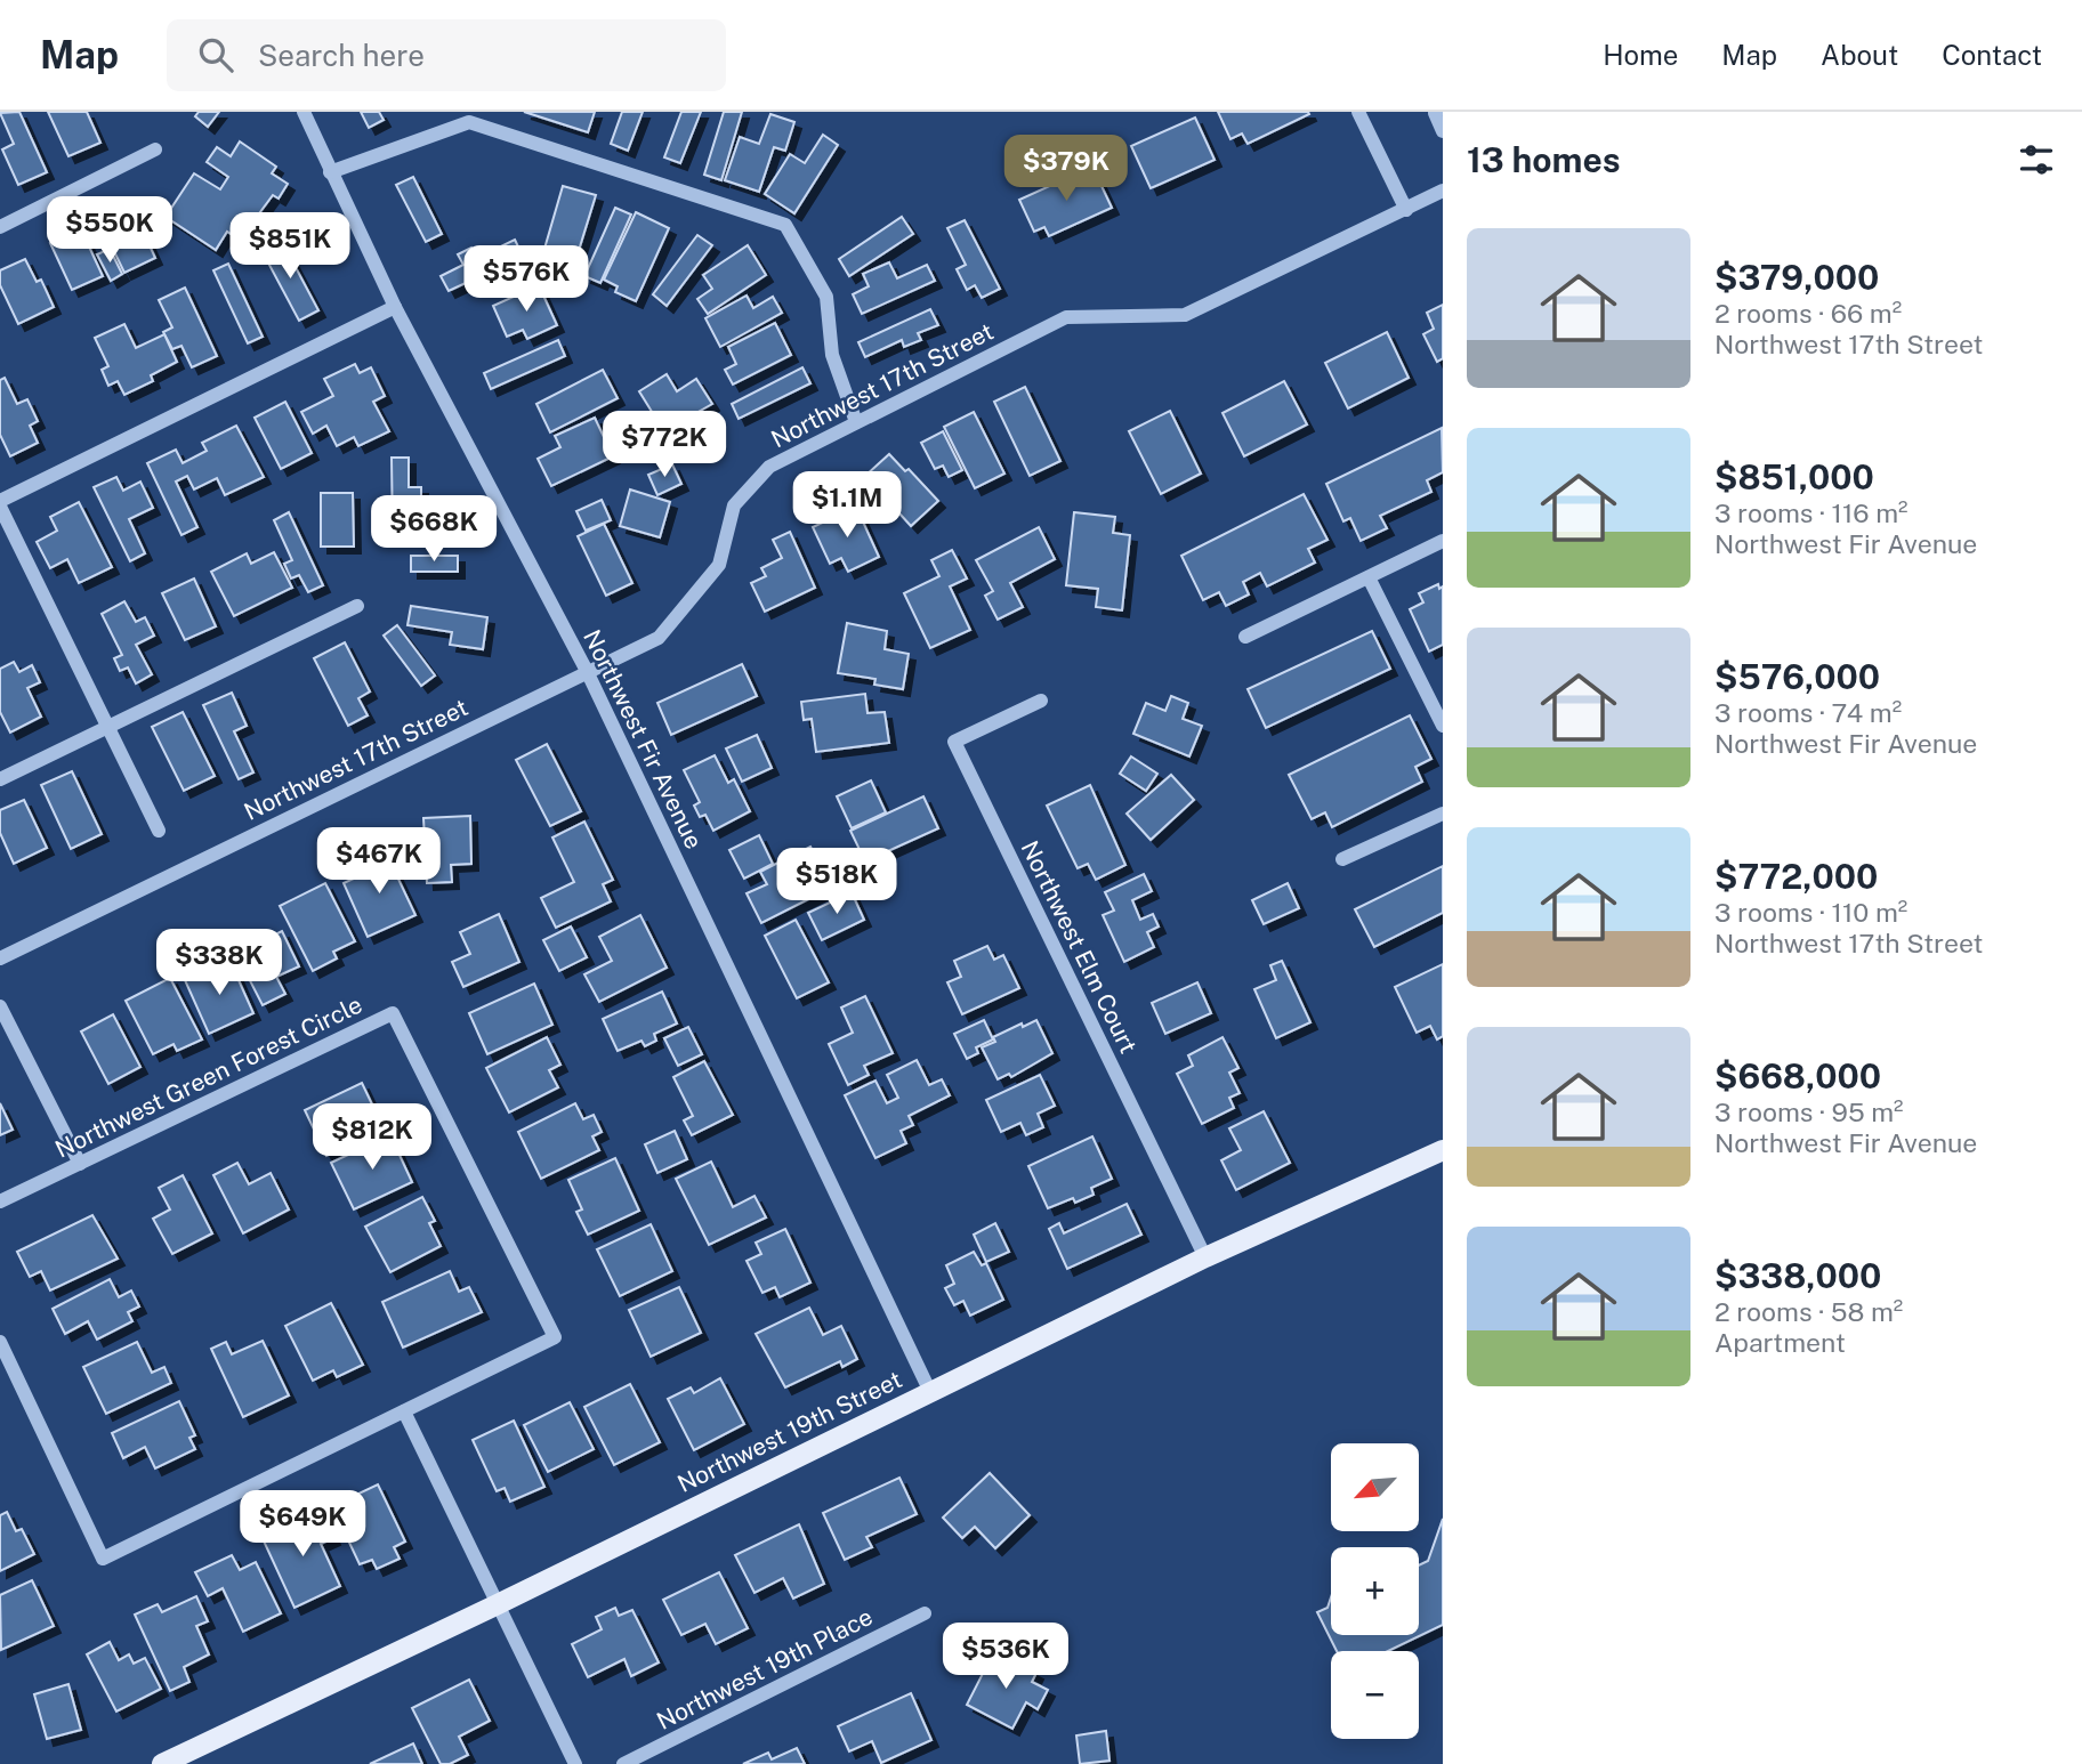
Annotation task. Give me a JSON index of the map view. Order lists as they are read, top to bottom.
{
  "streets": {
    "main road": ["Northwest 19th Street"],
    "street": [
      "Northwest 17th Street",
      "Northwest Fir Avenue",
      "Northwest Elm Court",
      "Northwest Green Forest Circle",
      "Northwest 19th Place"
    ]
  },
  "crossings": [
    ["Northwest 17th Street", "Northwest Fir Avenue"],
    ["Northwest Fir Avenue", "Northwest 19th Street"],
    ["Northwest Elm Court", "Northwest 19th Street"]
  ],
  "north": "bottom left",
  "page": {
    "header": "Map",
    "search": "Search here",
    "nav": [
      "Home",
      "Map",
      "About",
      "Contact"
    ],
    "heading": "13 homes",
    "price": [
      "$379K",
      "$550K",
      "$851K",
      "$576K",
      "$772K",
      "$1.1M",
      "$668K",
      "$467K",
      "$518K",
      "$338K",
      "$812K",
      "$649K",
      "$536K"
    ],
    "list": [
      {
        "name": "$379,000",
        "note": "2 rooms · 66 m² · Northwest 17th Street"
      },
      {
        "name": "$851,000",
        "note": "3 rooms · 116 m² · Northwest Fir Avenue"
      },
      {
        "name": "$576,000",
        "note": "3 rooms · 74 m² · Northwest Fir Avenue"
      },
      {
        "name": "$772,000",
        "note": "3 rooms · 110 m² · Northwest 17th Street"
      },
      {
        "name": "$668,000",
        "note": "3 rooms · 95 m² · Northwest Fir Avenue"
      },
      {
        "name": "$338,000",
        "note": "2 rooms · 58 m² · Apartment"
      }
    ],
    "map_buttons": ["+", "−"]
  }
}
